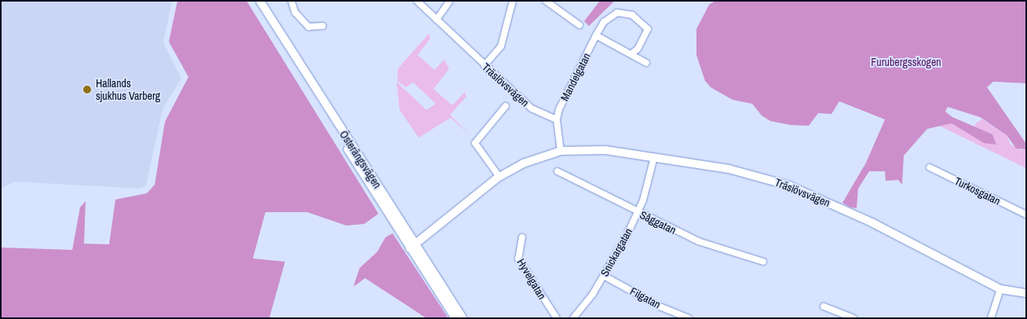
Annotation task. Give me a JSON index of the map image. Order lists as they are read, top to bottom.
{
  "streets": {
    "street": [
      "Mandelgatan",
      "Träslövsvägen",
      "Österängsvägen",
      "Turkosgatan",
      "Såggatan",
      "Snickargatan",
      "Hyvelgatan",
      "Filgatan"
    ]
  },
  "crossings": [
    ["Mandelgatan", "Träslövsvägen"],
    ["Träslövsvägen", "Österängsvägen"],
    ["Träslövsvägen", "Snickargatan"],
    ["Såggatan", "Snickargatan"],
    ["Snickargatan", "Filgatan"]
  ],
  "parks": ["Furubergsskogen"],
  "places": ["Hallands sjukhus Varberg"]
}
